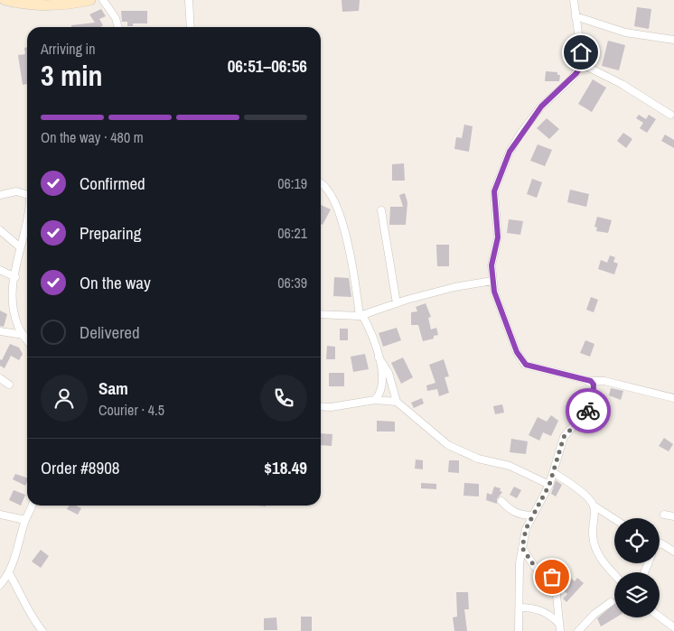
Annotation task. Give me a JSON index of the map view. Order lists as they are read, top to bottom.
{
  "page": {
    "heading": ["3 min", "Arriving in", "06:51–06:56"],
    "panel": [
      "Sam",
      "Courier · 4.5",
      "Order #8908",
      "$18.49"
    ],
    "bar": "On the way · 480 m",
    "list": [
      ["Confirmed", "06:19"],
      ["Preparing", "06:21"],
      ["On the way", "06:39"],
      "Delivered"
    ]
  }
}
